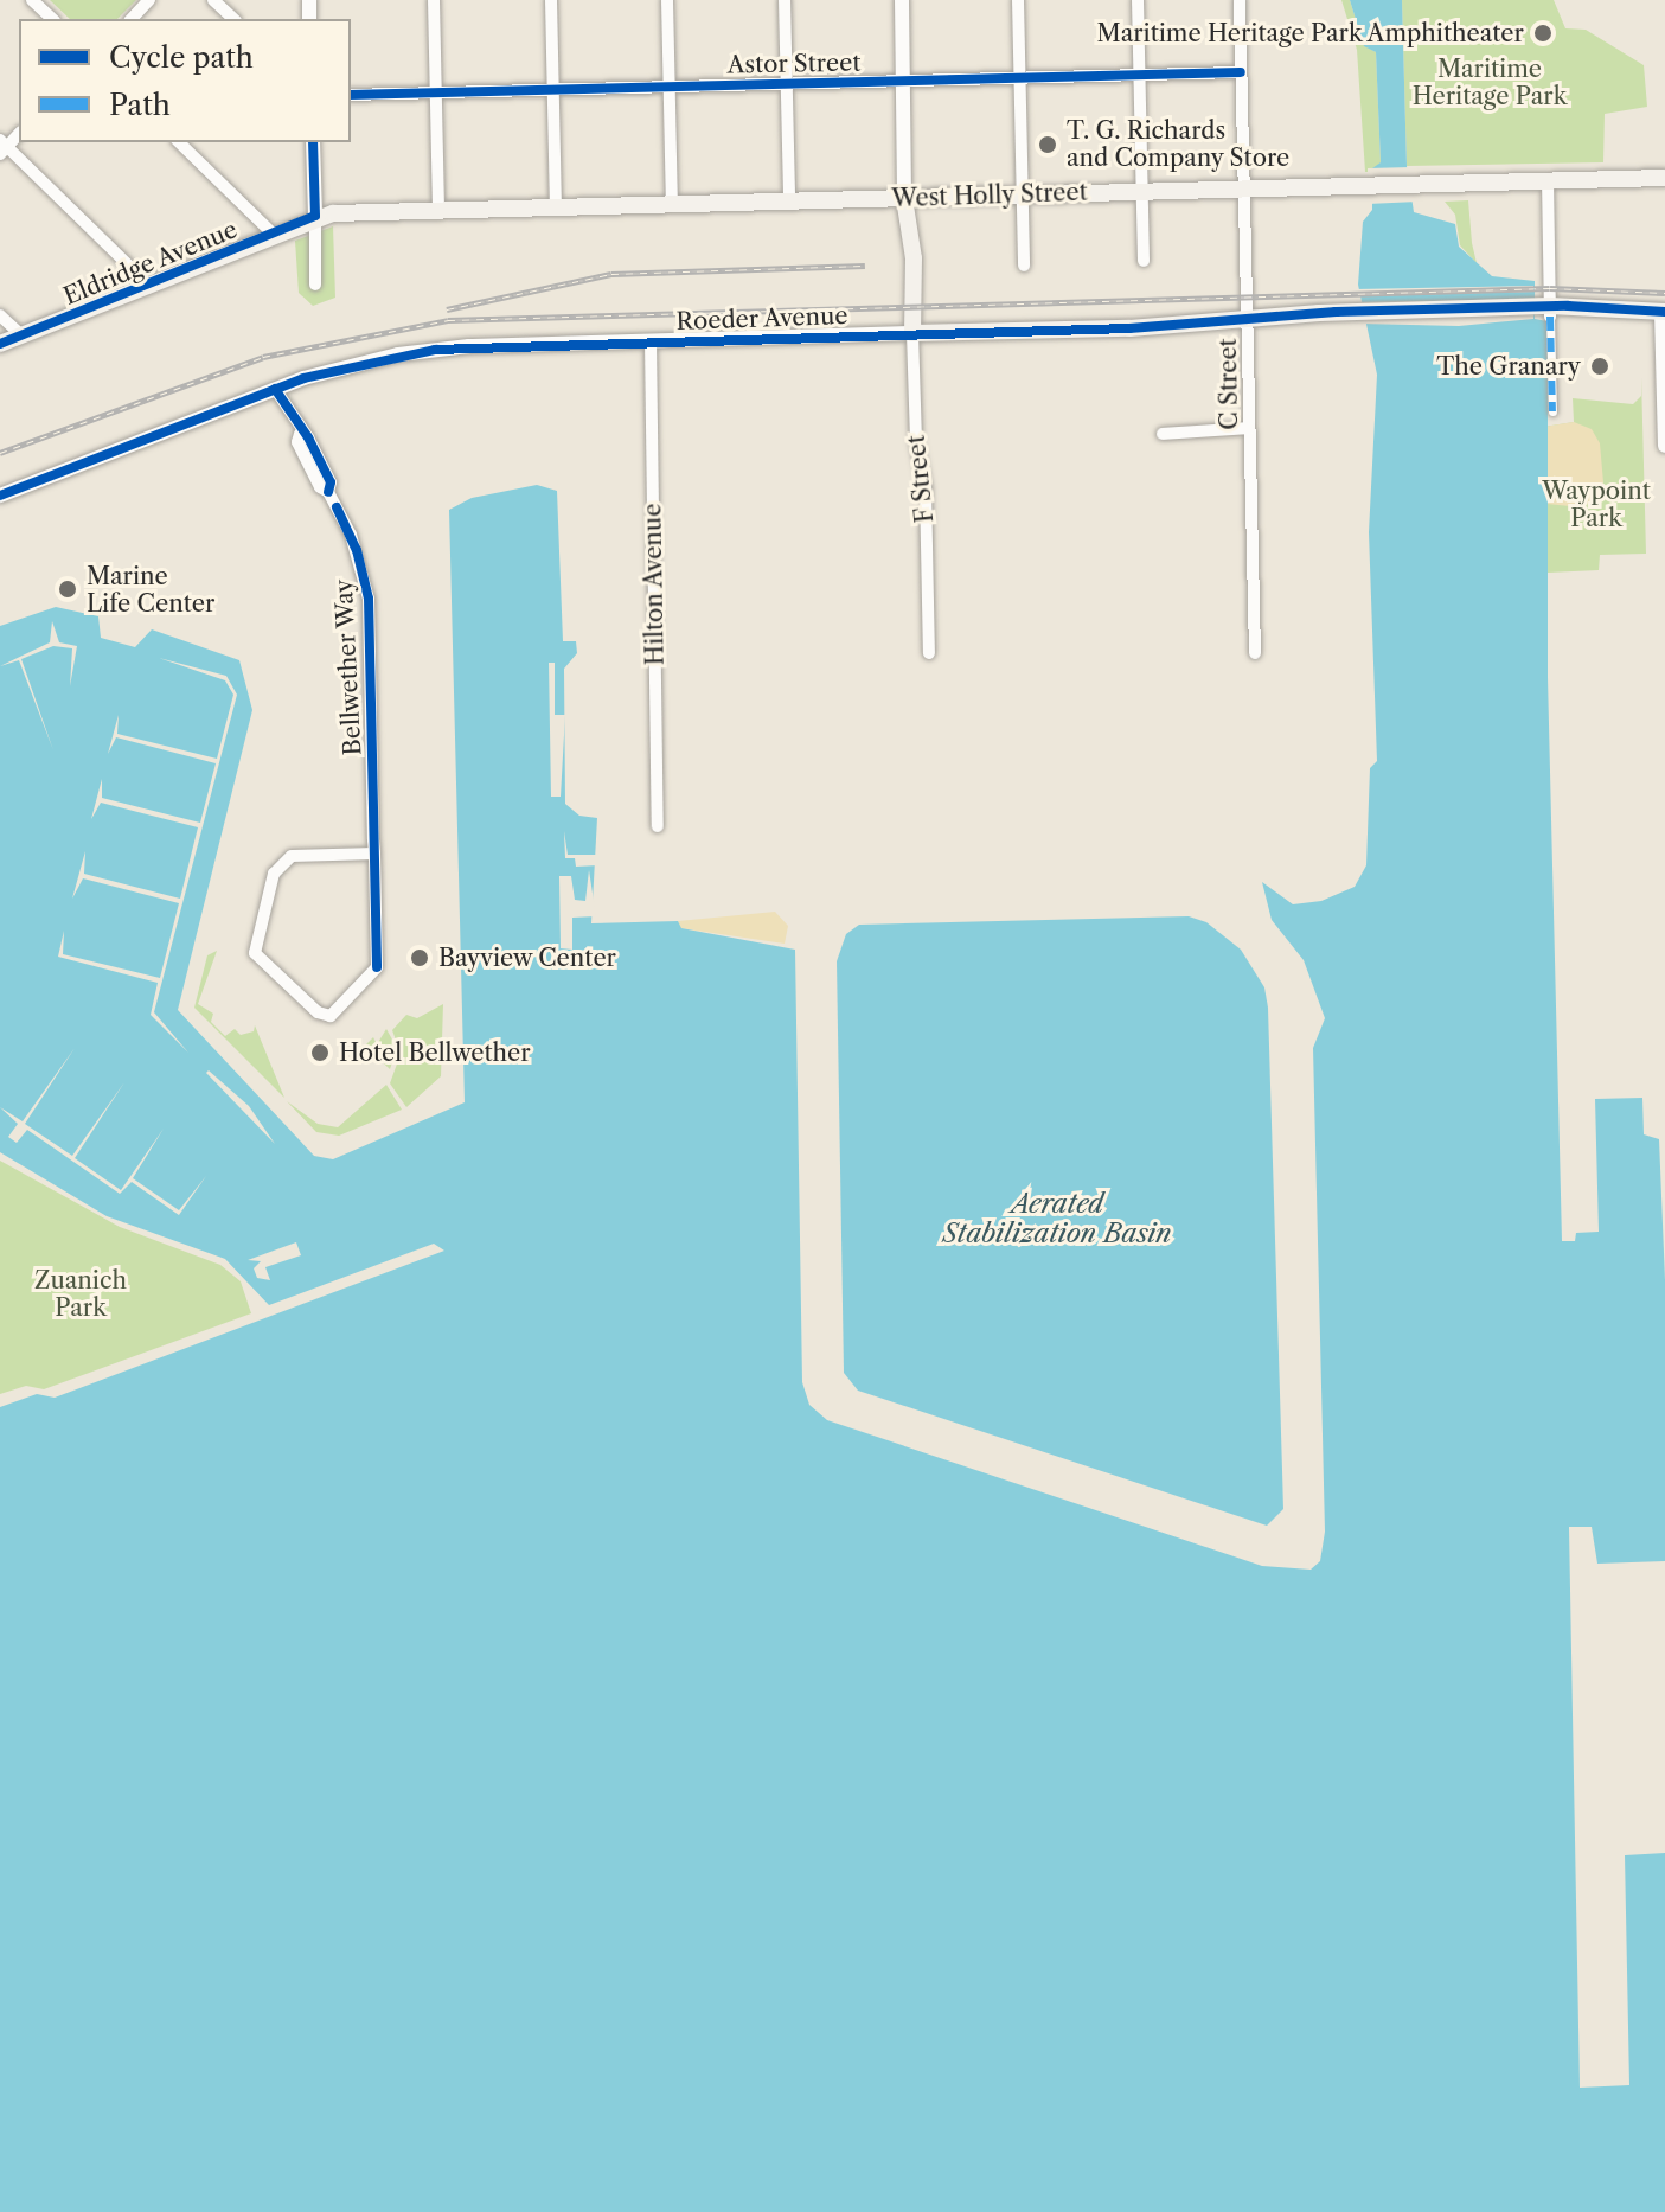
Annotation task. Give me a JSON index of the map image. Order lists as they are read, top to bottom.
{
  "streets": {
    "main road": [
      "West Holly Street",
      "Eldridge Avenue",
      "Roeder Avenue",
      "F Street"
    ],
    "street": [
      "Astor Street",
      "C Street",
      "Hilton Avenue",
      "Bellwether Way"
    ]
  },
  "crossings": [
    ["Astor Street", "C Street"],
    ["Astor Street", "F Street"],
    ["West Holly Street", "Eldridge Avenue"],
    ["West Holly Street", "C Street"],
    ["West Holly Street", "F Street"],
    ["Roeder Avenue", "C Street"],
    ["Roeder Avenue", "F Street"],
    ["Roeder Avenue", "Hilton Avenue"],
    ["Roeder Avenue", "Bellwether Way"]
  ],
  "water": ["Aerated Stabilization Basin"],
  "parks": ["Maritime Heritage Park", "Waypoint Park", "Zuanich Park"],
  "places": [
    "Maritime Heritage Park Amphitheater",
    "T. G. Richards and Company Store",
    "The Granary",
    "Marine Life Center",
    "Bayview Center",
    "Hotel Bellwether"
  ],
  "legend": ["Cycle path", "Path"]
}
